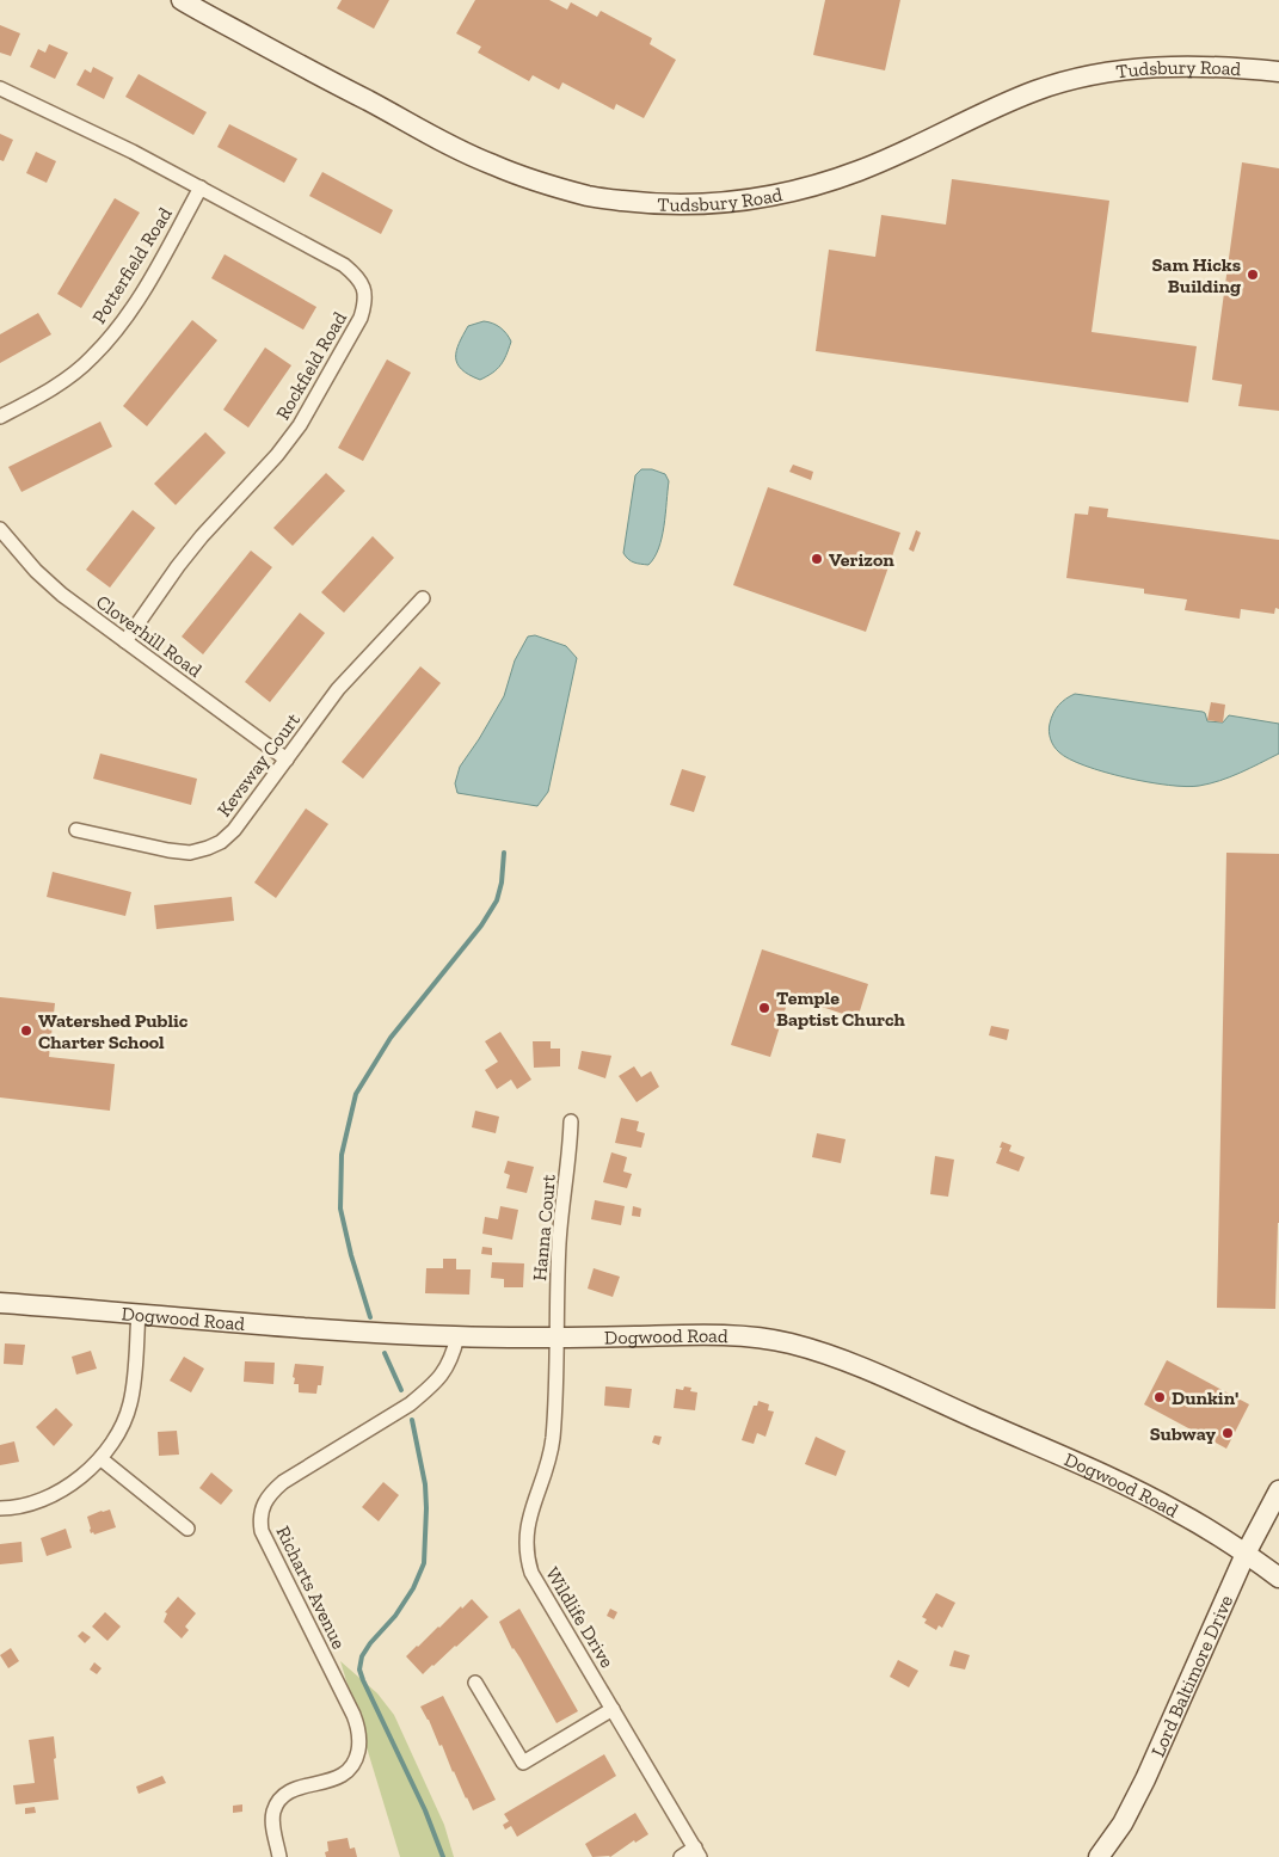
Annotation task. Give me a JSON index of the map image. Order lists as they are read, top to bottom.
{
  "streets": {
    "main road": ["Tudsbury Road", "Dogwood Road", "Lord Baltimore Drive"],
    "street": [
      "Potterfield Road",
      "Rockfield Road",
      "Cloverhill Road",
      "Kevsway Court",
      "Hanna Court",
      "Richarts Avenue",
      "Wildlife Drive"
    ]
  },
  "crossings": [
    ["Potterfield Road", "Rockfield Road"],
    ["Rockfield Road", "Cloverhill Road"],
    ["Cloverhill Road", "Kevsway Court"],
    ["Hanna Court", "Dogwood Road"],
    ["Hanna Court", "Wildlife Drive"],
    ["Dogwood Road", "Richarts Avenue"],
    ["Dogwood Road", "Wildlife Drive"],
    ["Dogwood Road", "Lord Baltimore Drive"]
  ],
  "places": [
    "Sam Hicks Building",
    "Verizon",
    "Temple Baptist Church",
    "Watershed Public Charter School",
    "Dunkin'",
    "Subway"
  ]
}
